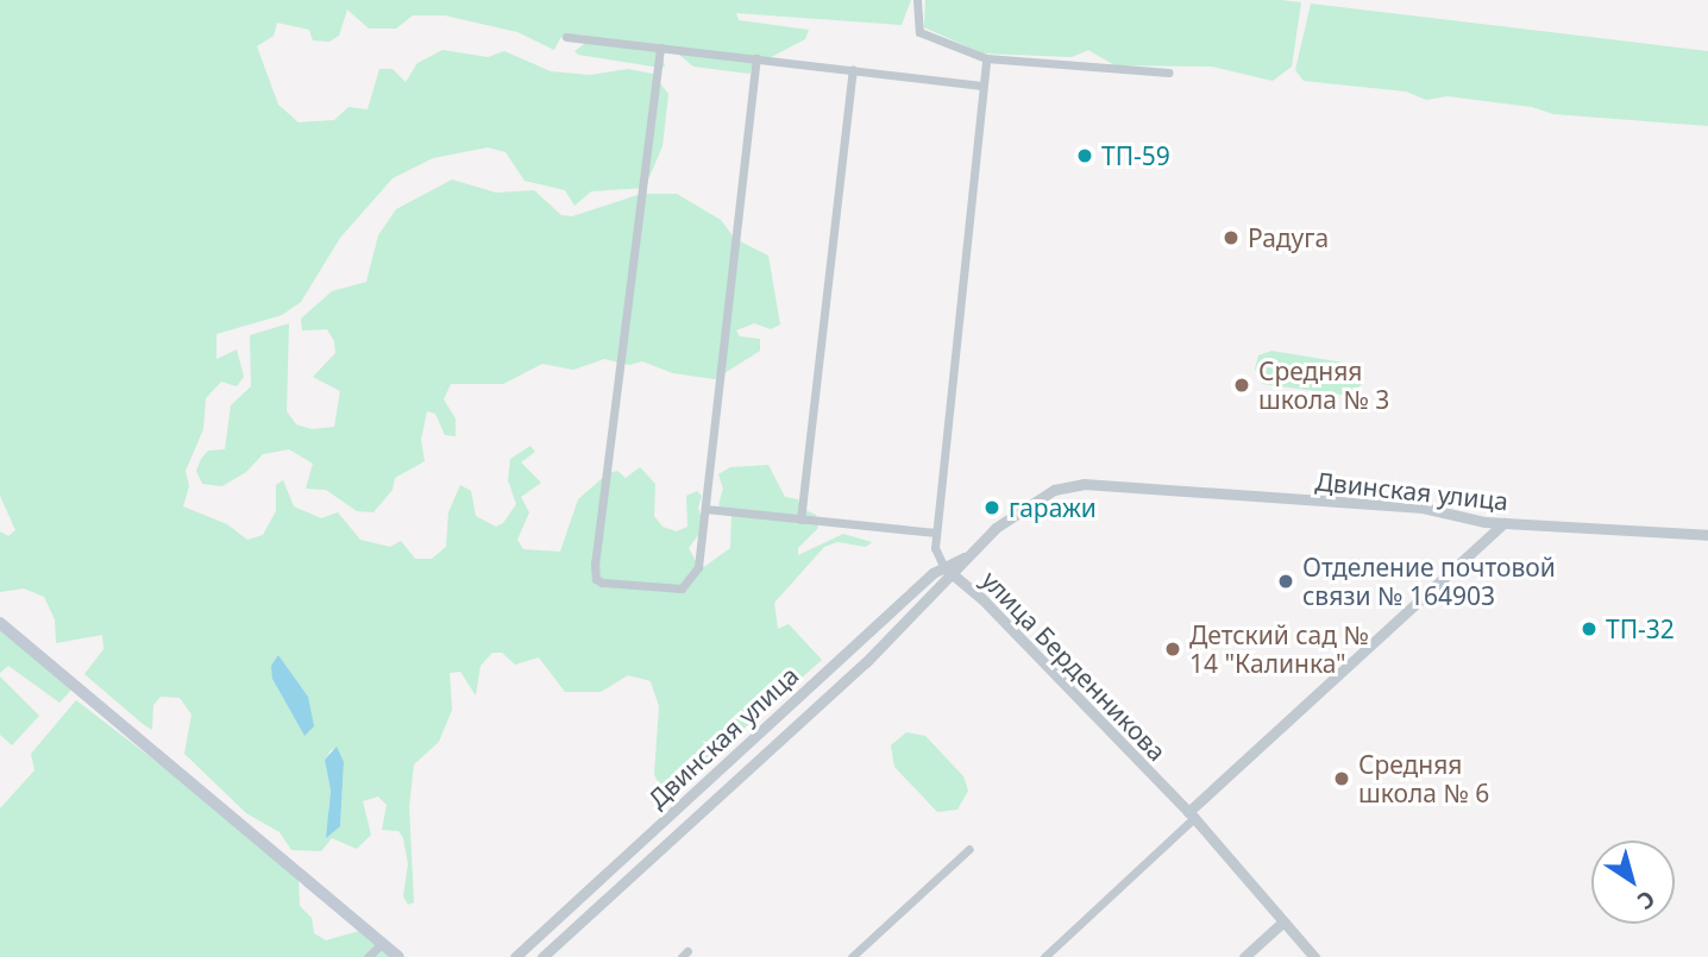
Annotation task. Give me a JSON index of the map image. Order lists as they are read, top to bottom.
{
  "streets": {
    "street": ["Двинская улица", "улица Берденникова"]
  },
  "crossings": [
    ["Двинская улица", "улица Берденникова"]
  ],
  "places": [
    "ТП-59",
    "Радуга",
    "Средняя школа № 3",
    "гаражи",
    "Отделение почтовой связи № 164903",
    "ТП-32",
    "Детский сад № 14 \"Калинка\"",
    "Средняя школа № 6"
  ],
  "north": "bottom right"
}
